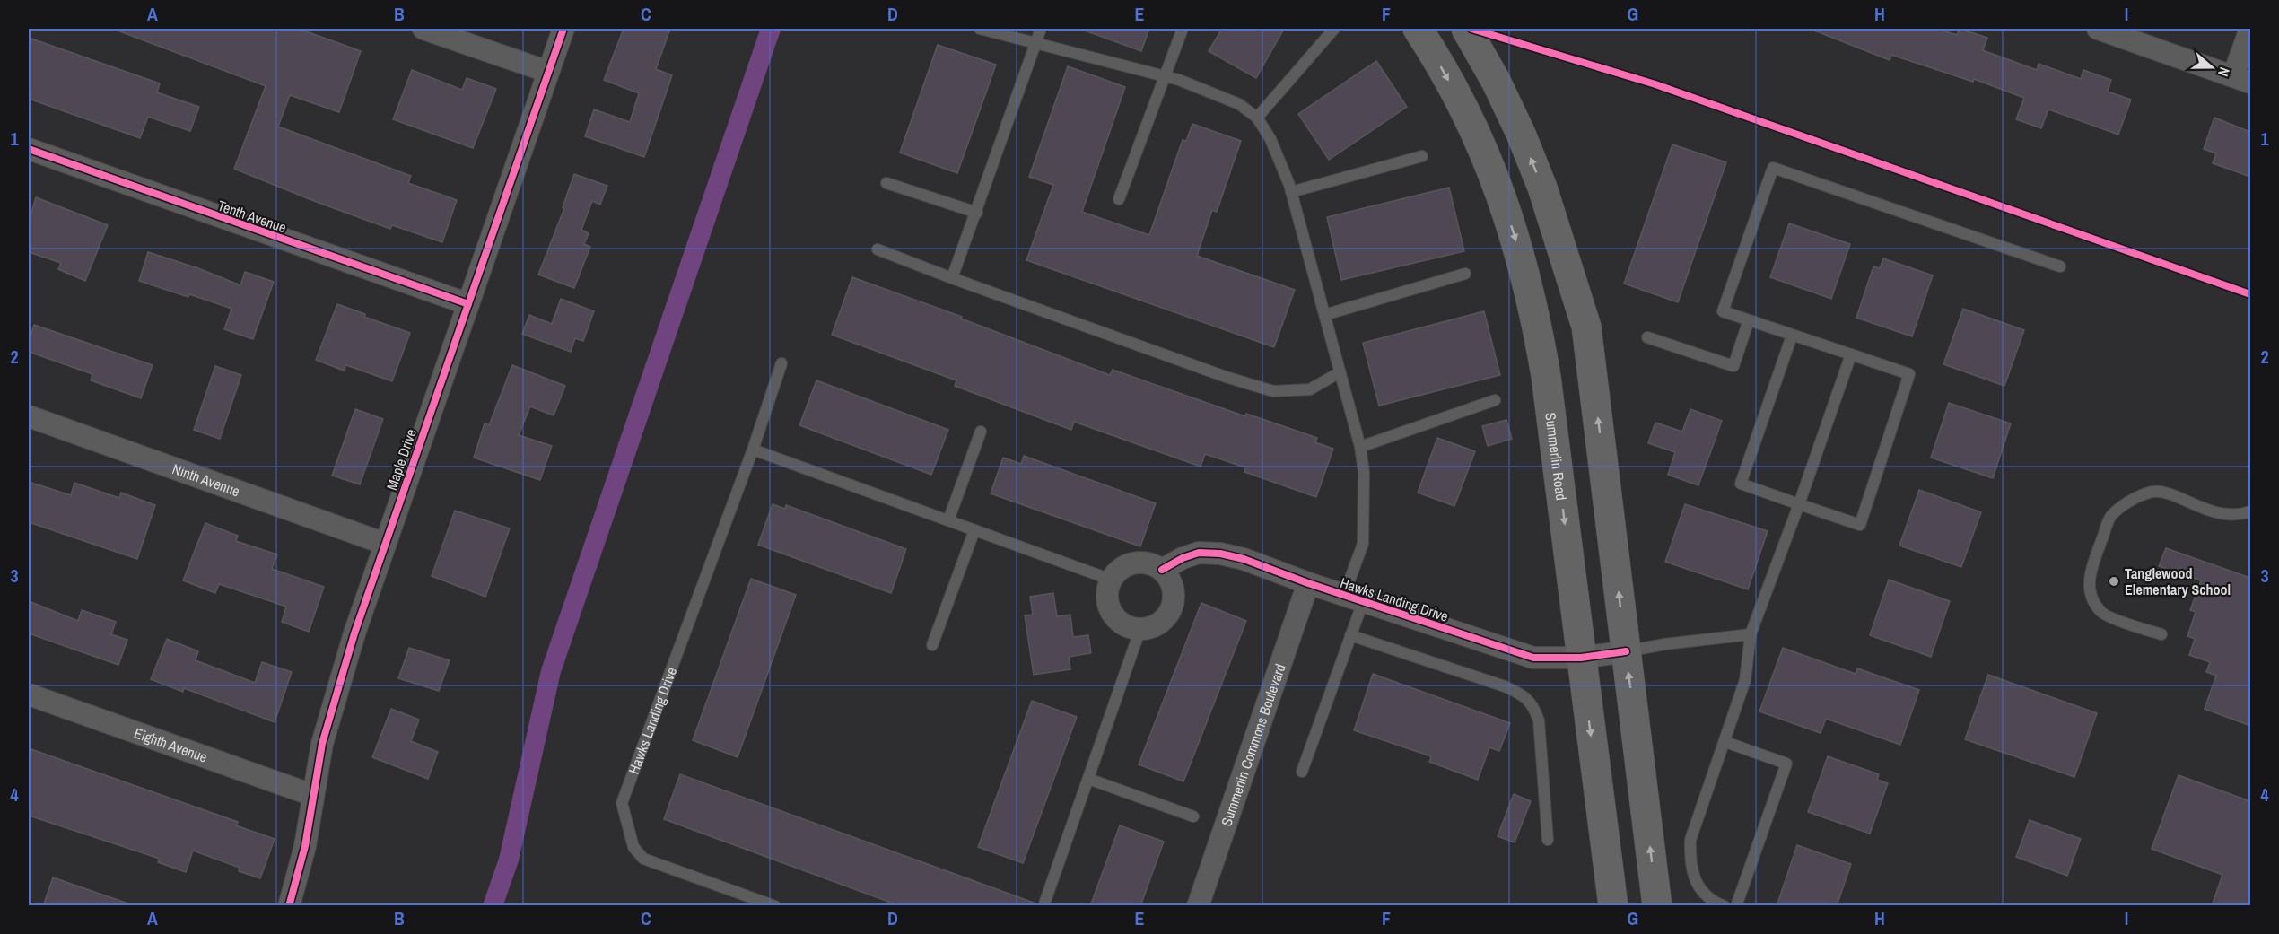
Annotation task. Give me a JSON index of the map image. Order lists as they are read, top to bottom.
{
  "streets": {
    "main road": ["Summerlin Road"],
    "street": [
      "Tenth Avenue",
      "Maple Drive",
      "Ninth Avenue",
      "Hawks Landing Drive",
      "Summerlin Commons Boulevard",
      "Eighth Avenue"
    ]
  },
  "crossings": [
    ["Tenth Avenue", "Maple Drive"],
    ["Summerlin Road", "Hawks Landing Drive"],
    ["Maple Drive", "Ninth Avenue"],
    ["Maple Drive", "Eighth Avenue"],
    ["Hawks Landing Drive", "Summerlin Commons Boulevard"]
  ],
  "places": ["Tanglewood Elementary School"],
  "north": "right",
  "grid": {
    "columns": [
      "A",
      "B",
      "C",
      "D",
      "E",
      "F",
      "G",
      "H",
      "I"
    ],
    "rows": [
      "1",
      "2",
      "3",
      "4"
    ]
  }
}
